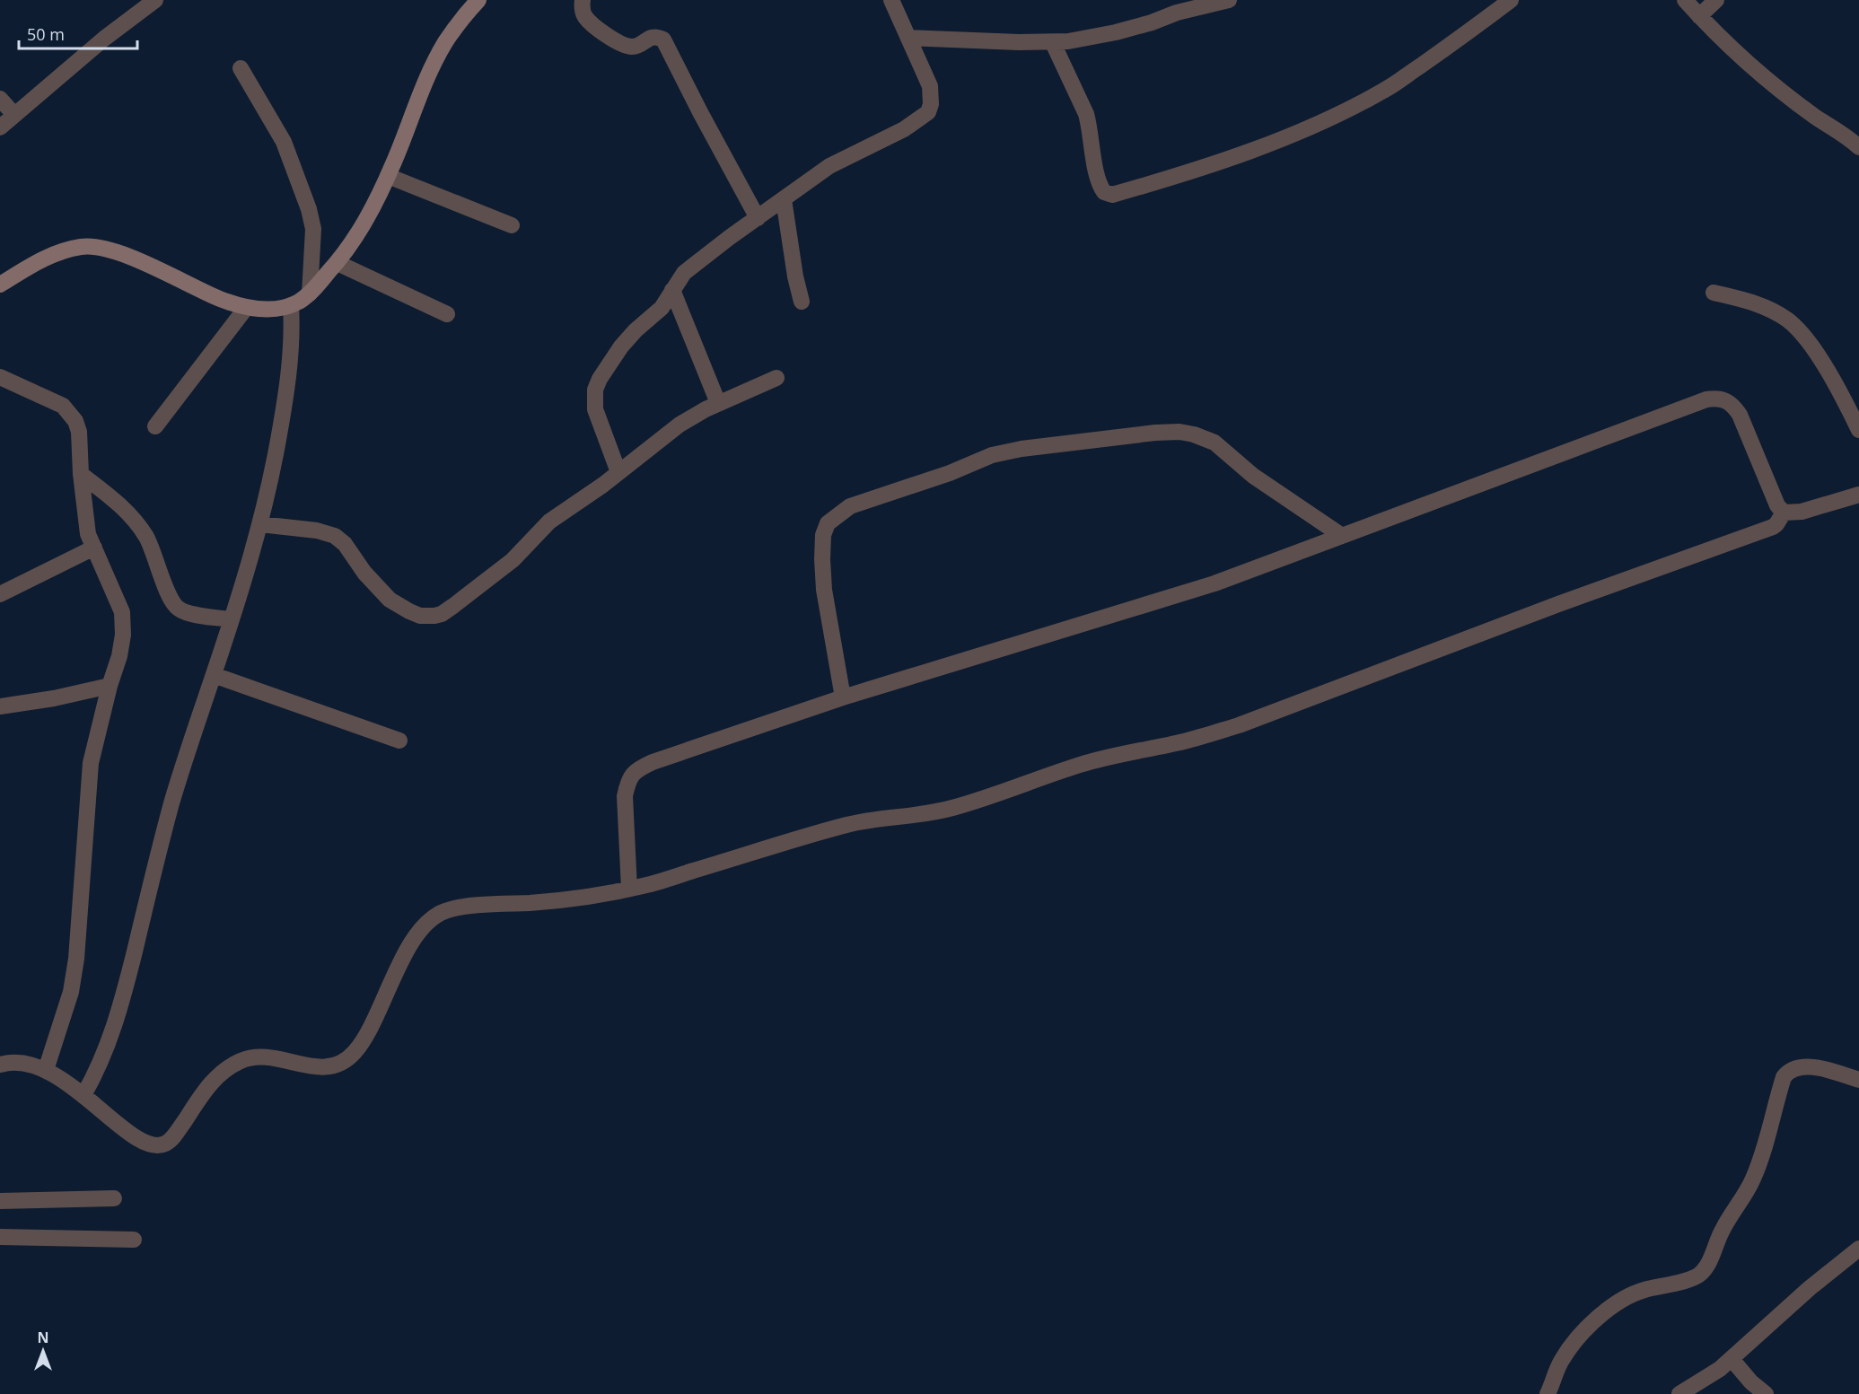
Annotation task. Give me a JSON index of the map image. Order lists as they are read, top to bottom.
{
  "scale_bar": "50 m",
  "north": "top"
}
